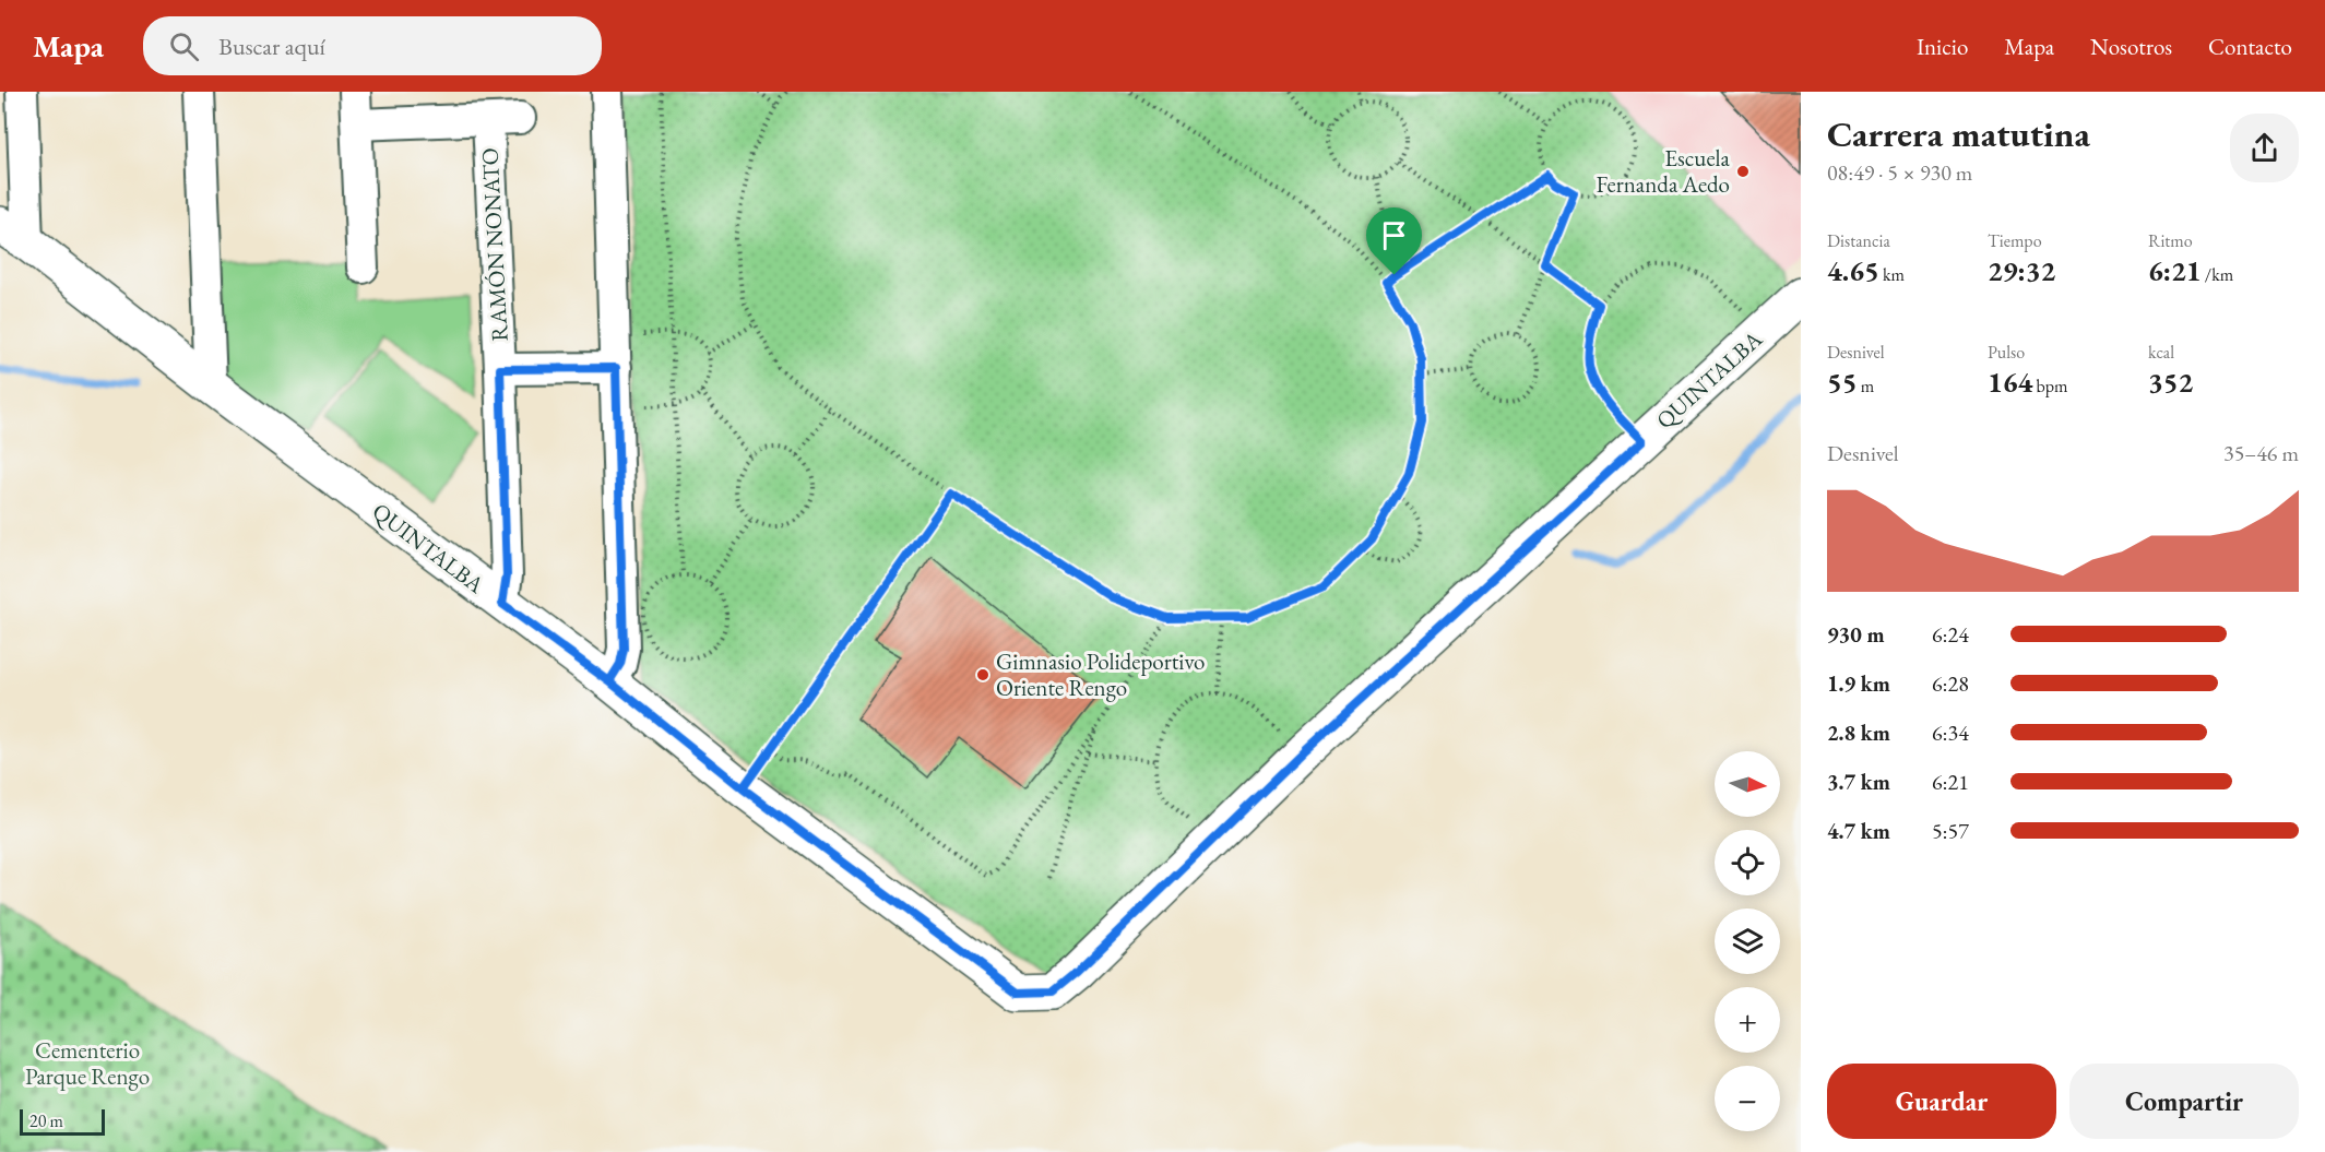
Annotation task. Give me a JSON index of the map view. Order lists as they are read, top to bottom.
{
  "streets": {
    "street": ["RAMÓN NONATO", "QUINTALBA"]
  },
  "crossings": [
    ["RAMÓN NONATO", "QUINTALBA"]
  ],
  "parks": ["Cementerio Parque Rengo"],
  "places": ["Escuela Fernanda Aedo", "Gimnasio Polideportivo Oriente Rengo"],
  "scale_bar": "20 m",
  "north": "right",
  "page": {
    "header": "Mapa",
    "search": "Buscar aquí",
    "nav": [
      "Inicio",
      "Mapa",
      "Nosotros",
      "Contacto"
    ],
    "heading": ["Carrera matutina", "08:49 · 5 × 930 m"],
    "stats": [
      ["Distancia", "4.65 km"],
      ["Tiempo", "29:32"],
      ["Ritmo", "6:21 /km"],
      ["Desnivel", "55 m"],
      ["Pulso", "164 bpm"],
      ["kcal", "352"]
    ],
    "chart": ["Desnivel", "35–46 m"],
    "list": [
      {
        "name": "930 m",
        "note": "6:24"
      },
      {
        "name": "1.9 km",
        "note": "6:28"
      },
      {
        "name": "2.8 km",
        "note": "6:34"
      },
      {
        "name": "3.7 km",
        "note": "6:21"
      },
      {
        "name": "4.7 km",
        "note": "5:57"
      }
    ],
    "map_buttons": ["+", "−"],
    "buttons": ["Guardar", "Compartir"],
    "scale": "20 m"
  }
}
